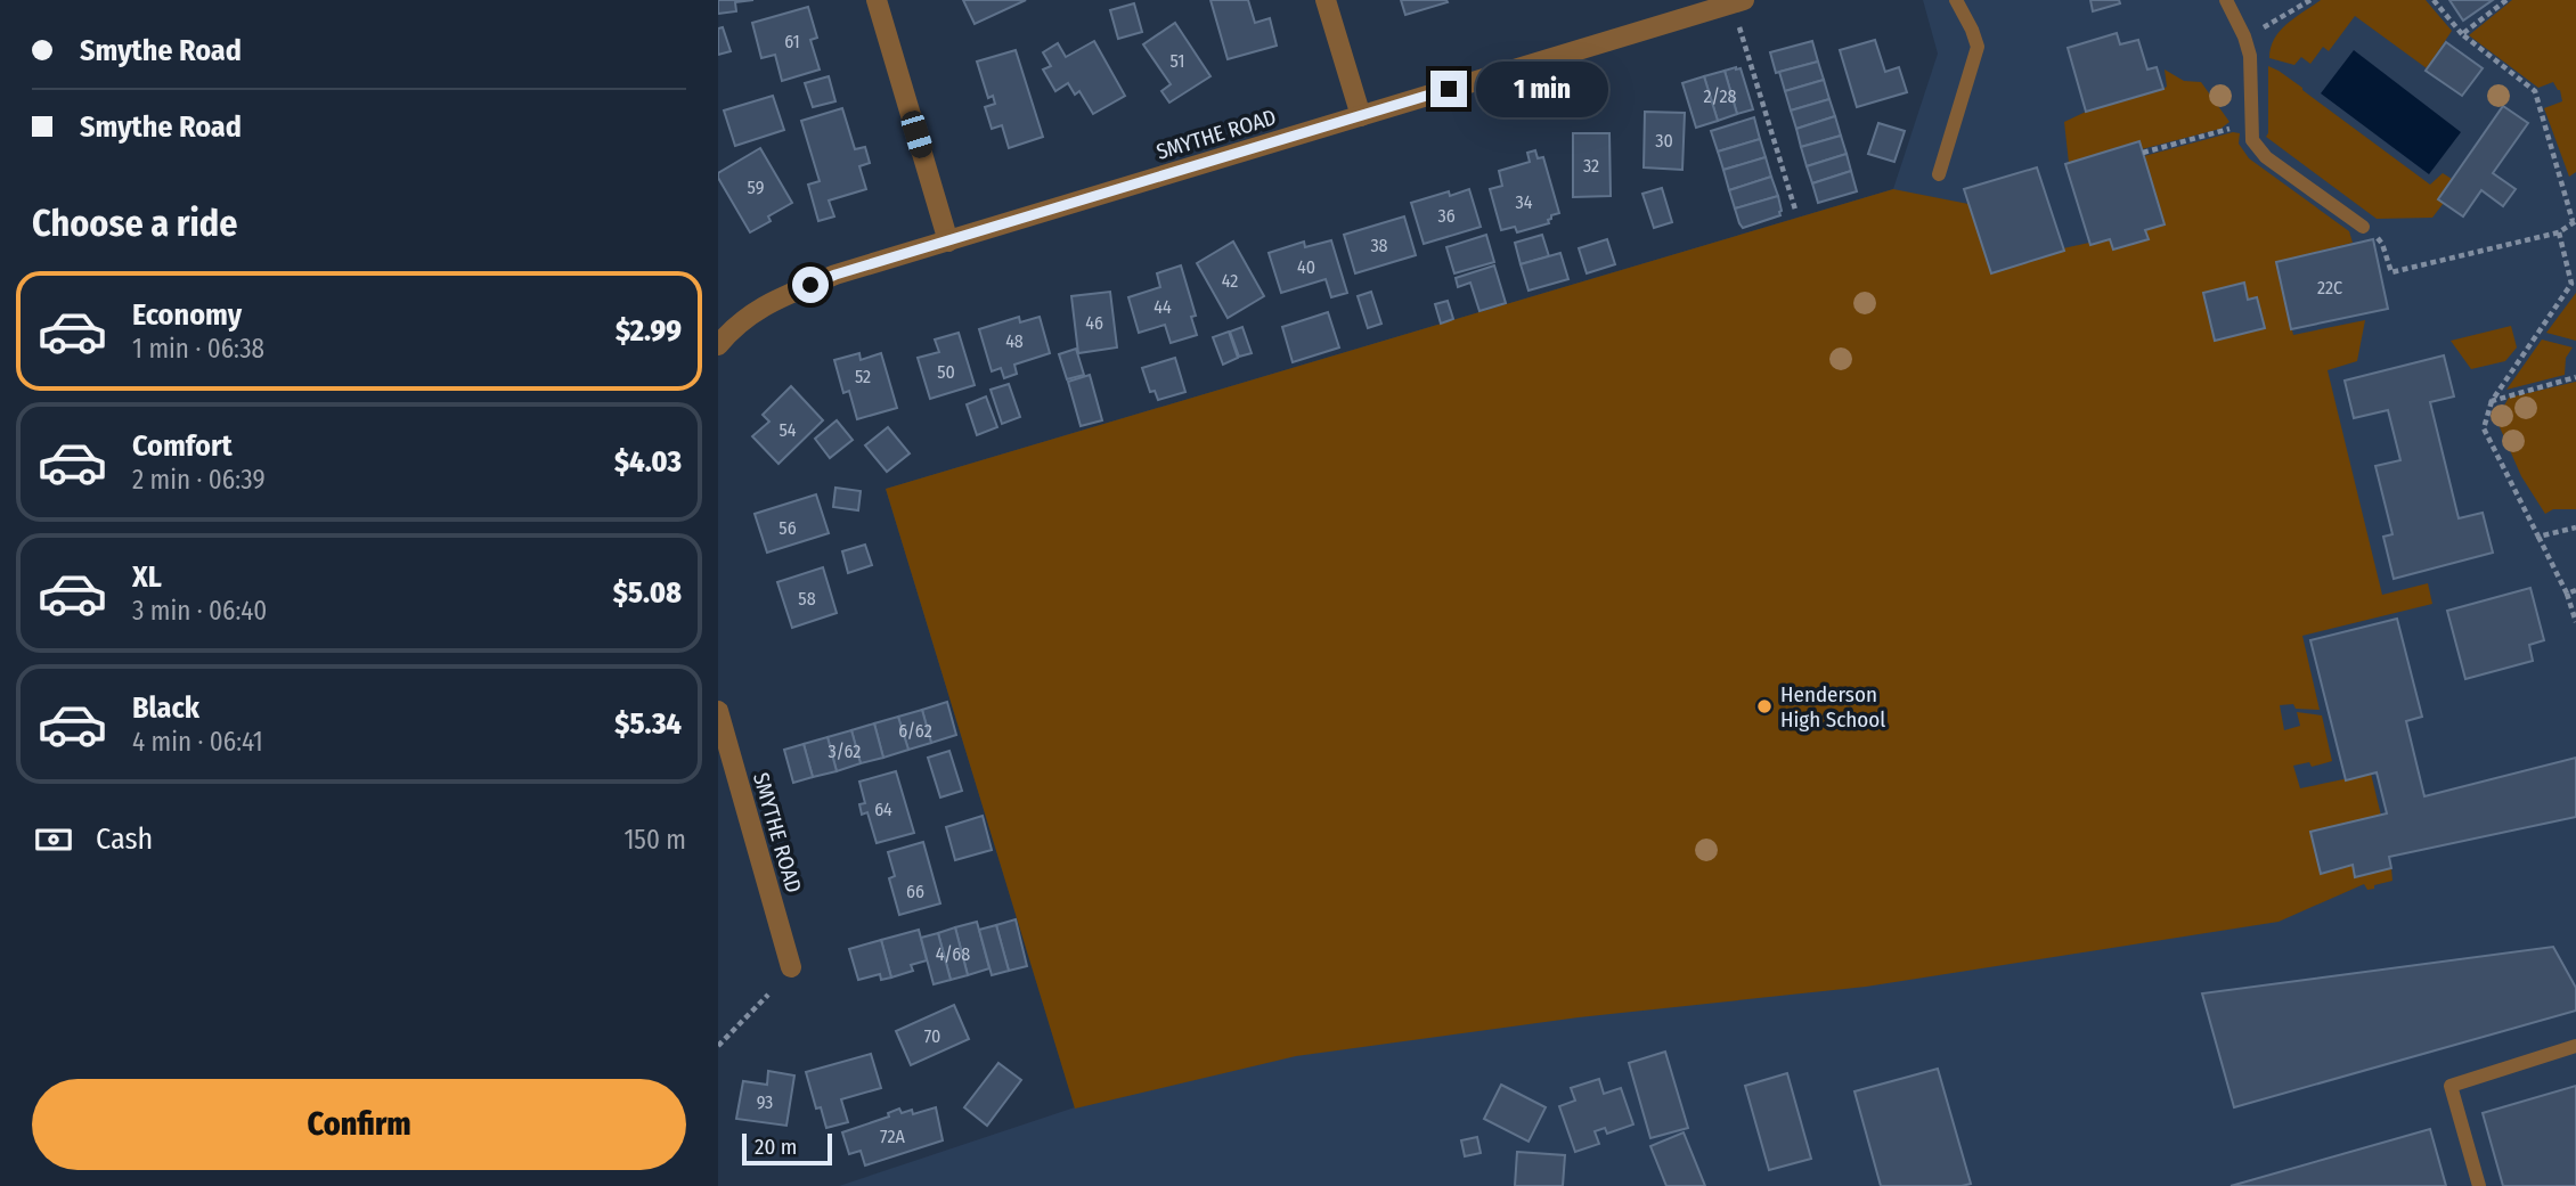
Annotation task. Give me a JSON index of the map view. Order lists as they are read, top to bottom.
{
  "streets": {
    "street": ["SMYTHE ROAD"]
  },
  "places": ["Henderson High School"],
  "house_numbers": [
    "61",
    "51",
    "2/28",
    "30",
    "32",
    "59",
    "34",
    "36",
    "38",
    "40",
    "42",
    "22C",
    "44",
    "46",
    "48",
    "50",
    "52",
    "54",
    "56",
    "58",
    "6/62",
    "3/62",
    "64",
    "66",
    "4/68",
    "70",
    "93",
    "72A"
  ],
  "scale_bar": "20 m",
  "page": {
    "banner": ["Smythe Road", "Smythe Road"],
    "bubble": "1 min",
    "heading": "Choose a ride",
    "list": [
      {
        "name": "Economy",
        "note": "1 min · 06:38",
        "value": "$2.99"
      },
      {
        "name": "Comfort",
        "note": "2 min · 06:39",
        "value": "$4.03"
      },
      {
        "name": "XL",
        "note": "3 min · 06:40",
        "value": "$5.08"
      },
      {
        "name": "Black",
        "note": "4 min · 06:41",
        "value": "$5.34"
      }
    ],
    "pay": ["Cash", "150 m"],
    "buttons": "Confirm",
    "scale": "20 m"
  }
}
